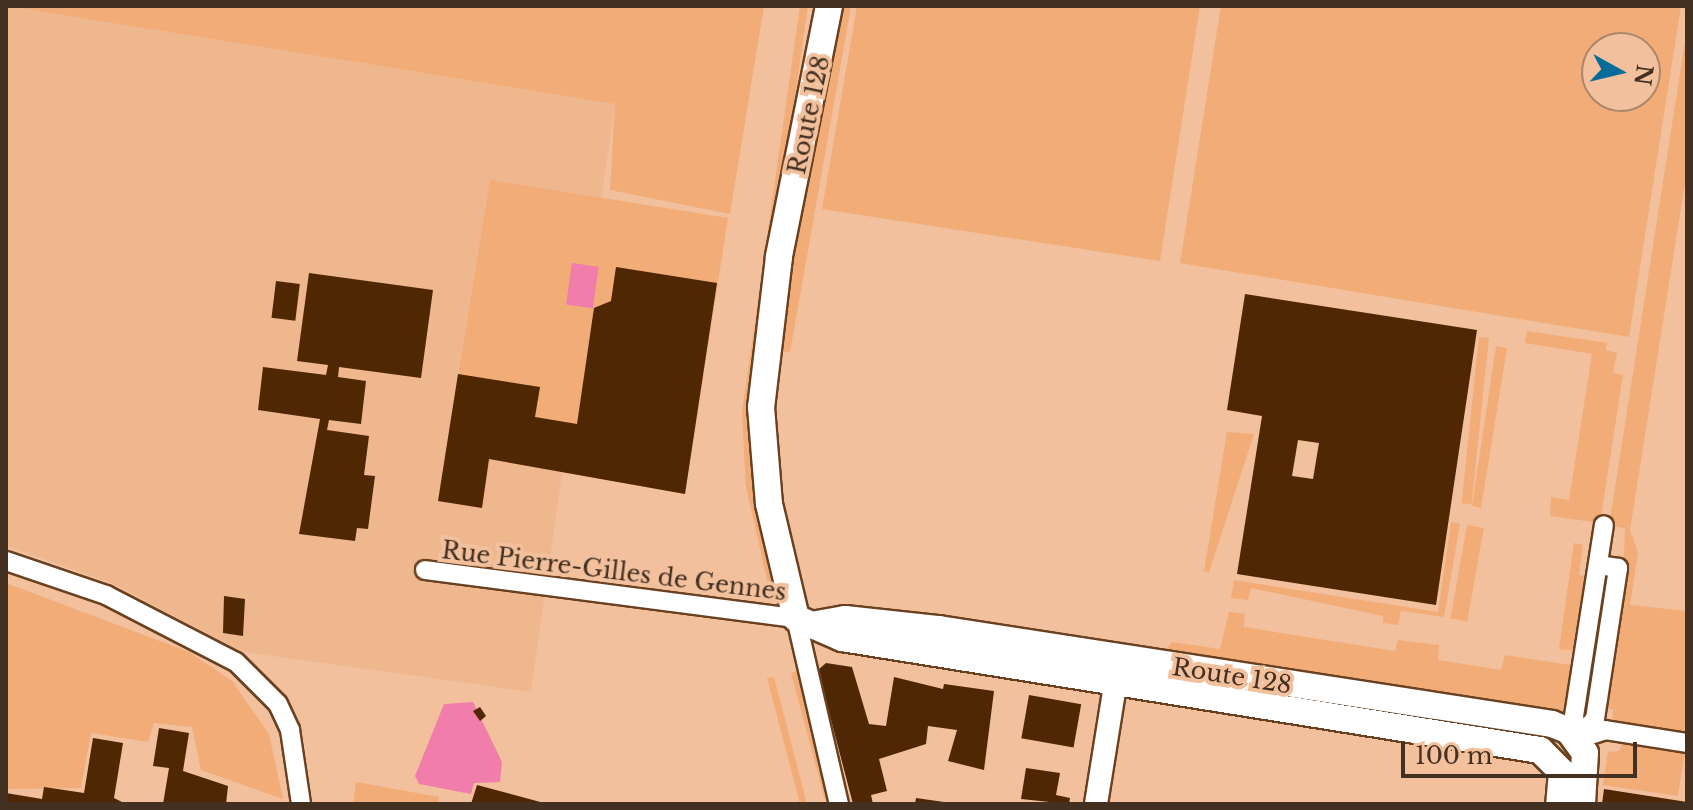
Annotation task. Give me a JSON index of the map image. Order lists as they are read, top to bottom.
{
  "streets": {
    "main road": ["Route 128"],
    "street": ["Rue Pierre-Gilles de Gennes"]
  },
  "crossings": [
    ["Route 128", "Rue Pierre-Gilles de Gennes"]
  ],
  "scale_bar": "100 m",
  "north": "right"
}
